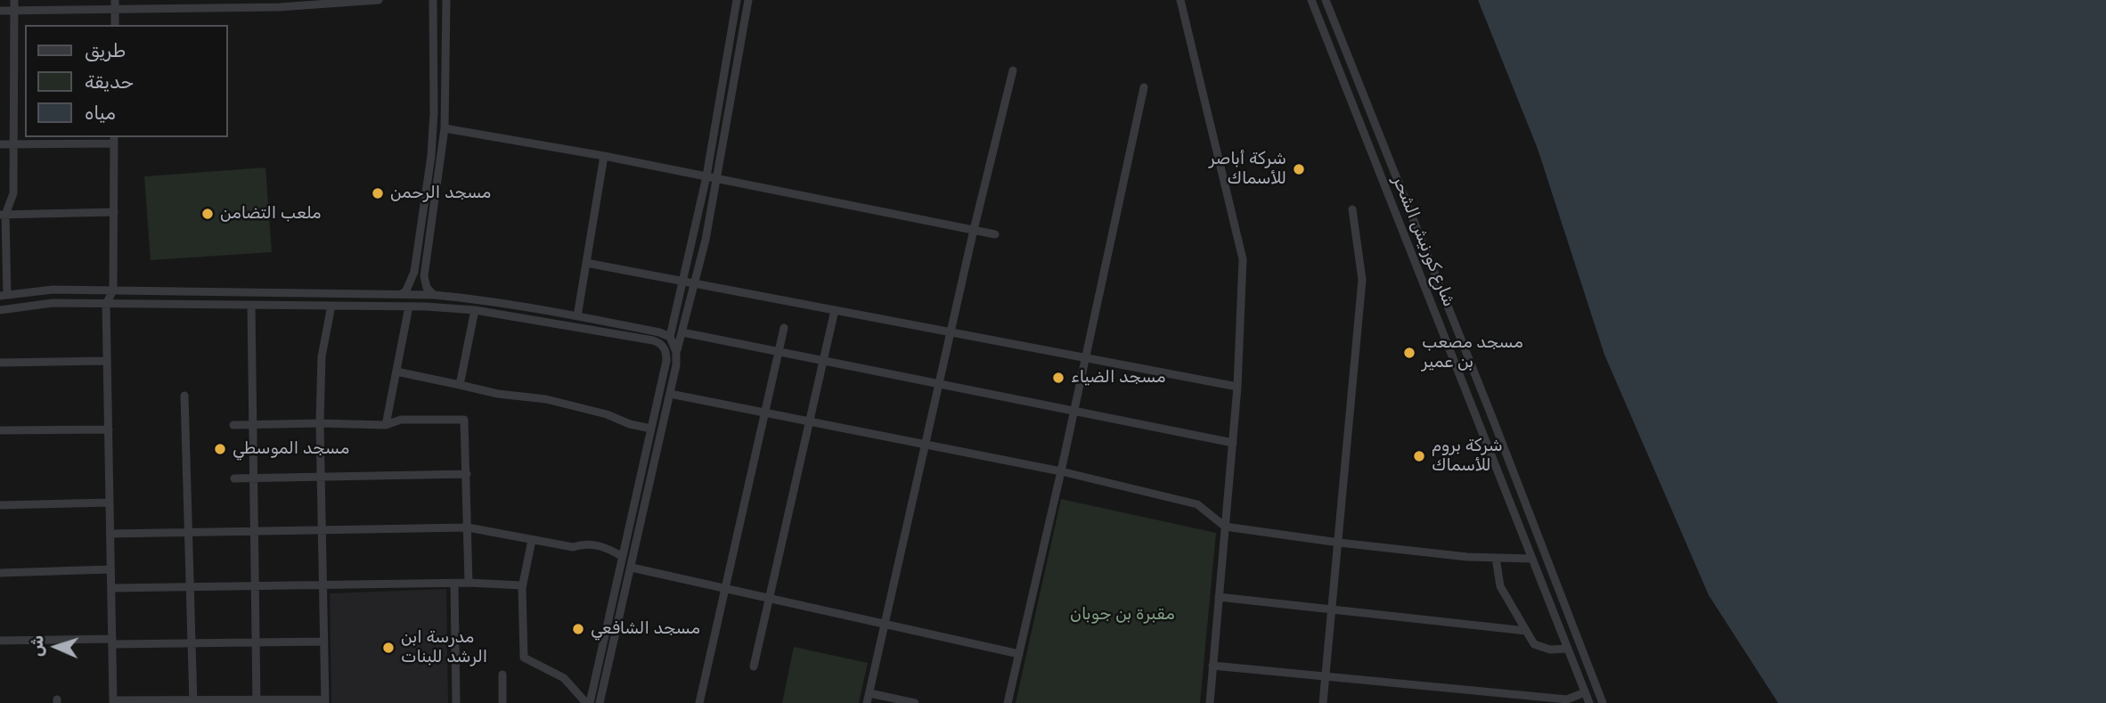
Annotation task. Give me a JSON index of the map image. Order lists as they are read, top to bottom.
{
  "streets": {
    "street": ["شارع كورنيش الشحر"]
  },
  "parks": ["مقبرة بن جوبان"],
  "places": [
    "شركة أباصر للأسماك",
    "مسجد الرحمن",
    "ملعب التضامن",
    "مسجد مصعب بن عمير",
    "مسجد الضياء",
    "مسجد الموسطي",
    "شركة بروم للأسماك",
    "مسجد الشافعي",
    "مدرسة ابن الرشد للبنات"
  ],
  "legend": ["طريق", "حديقة", "مياه"],
  "north": "left"
}
